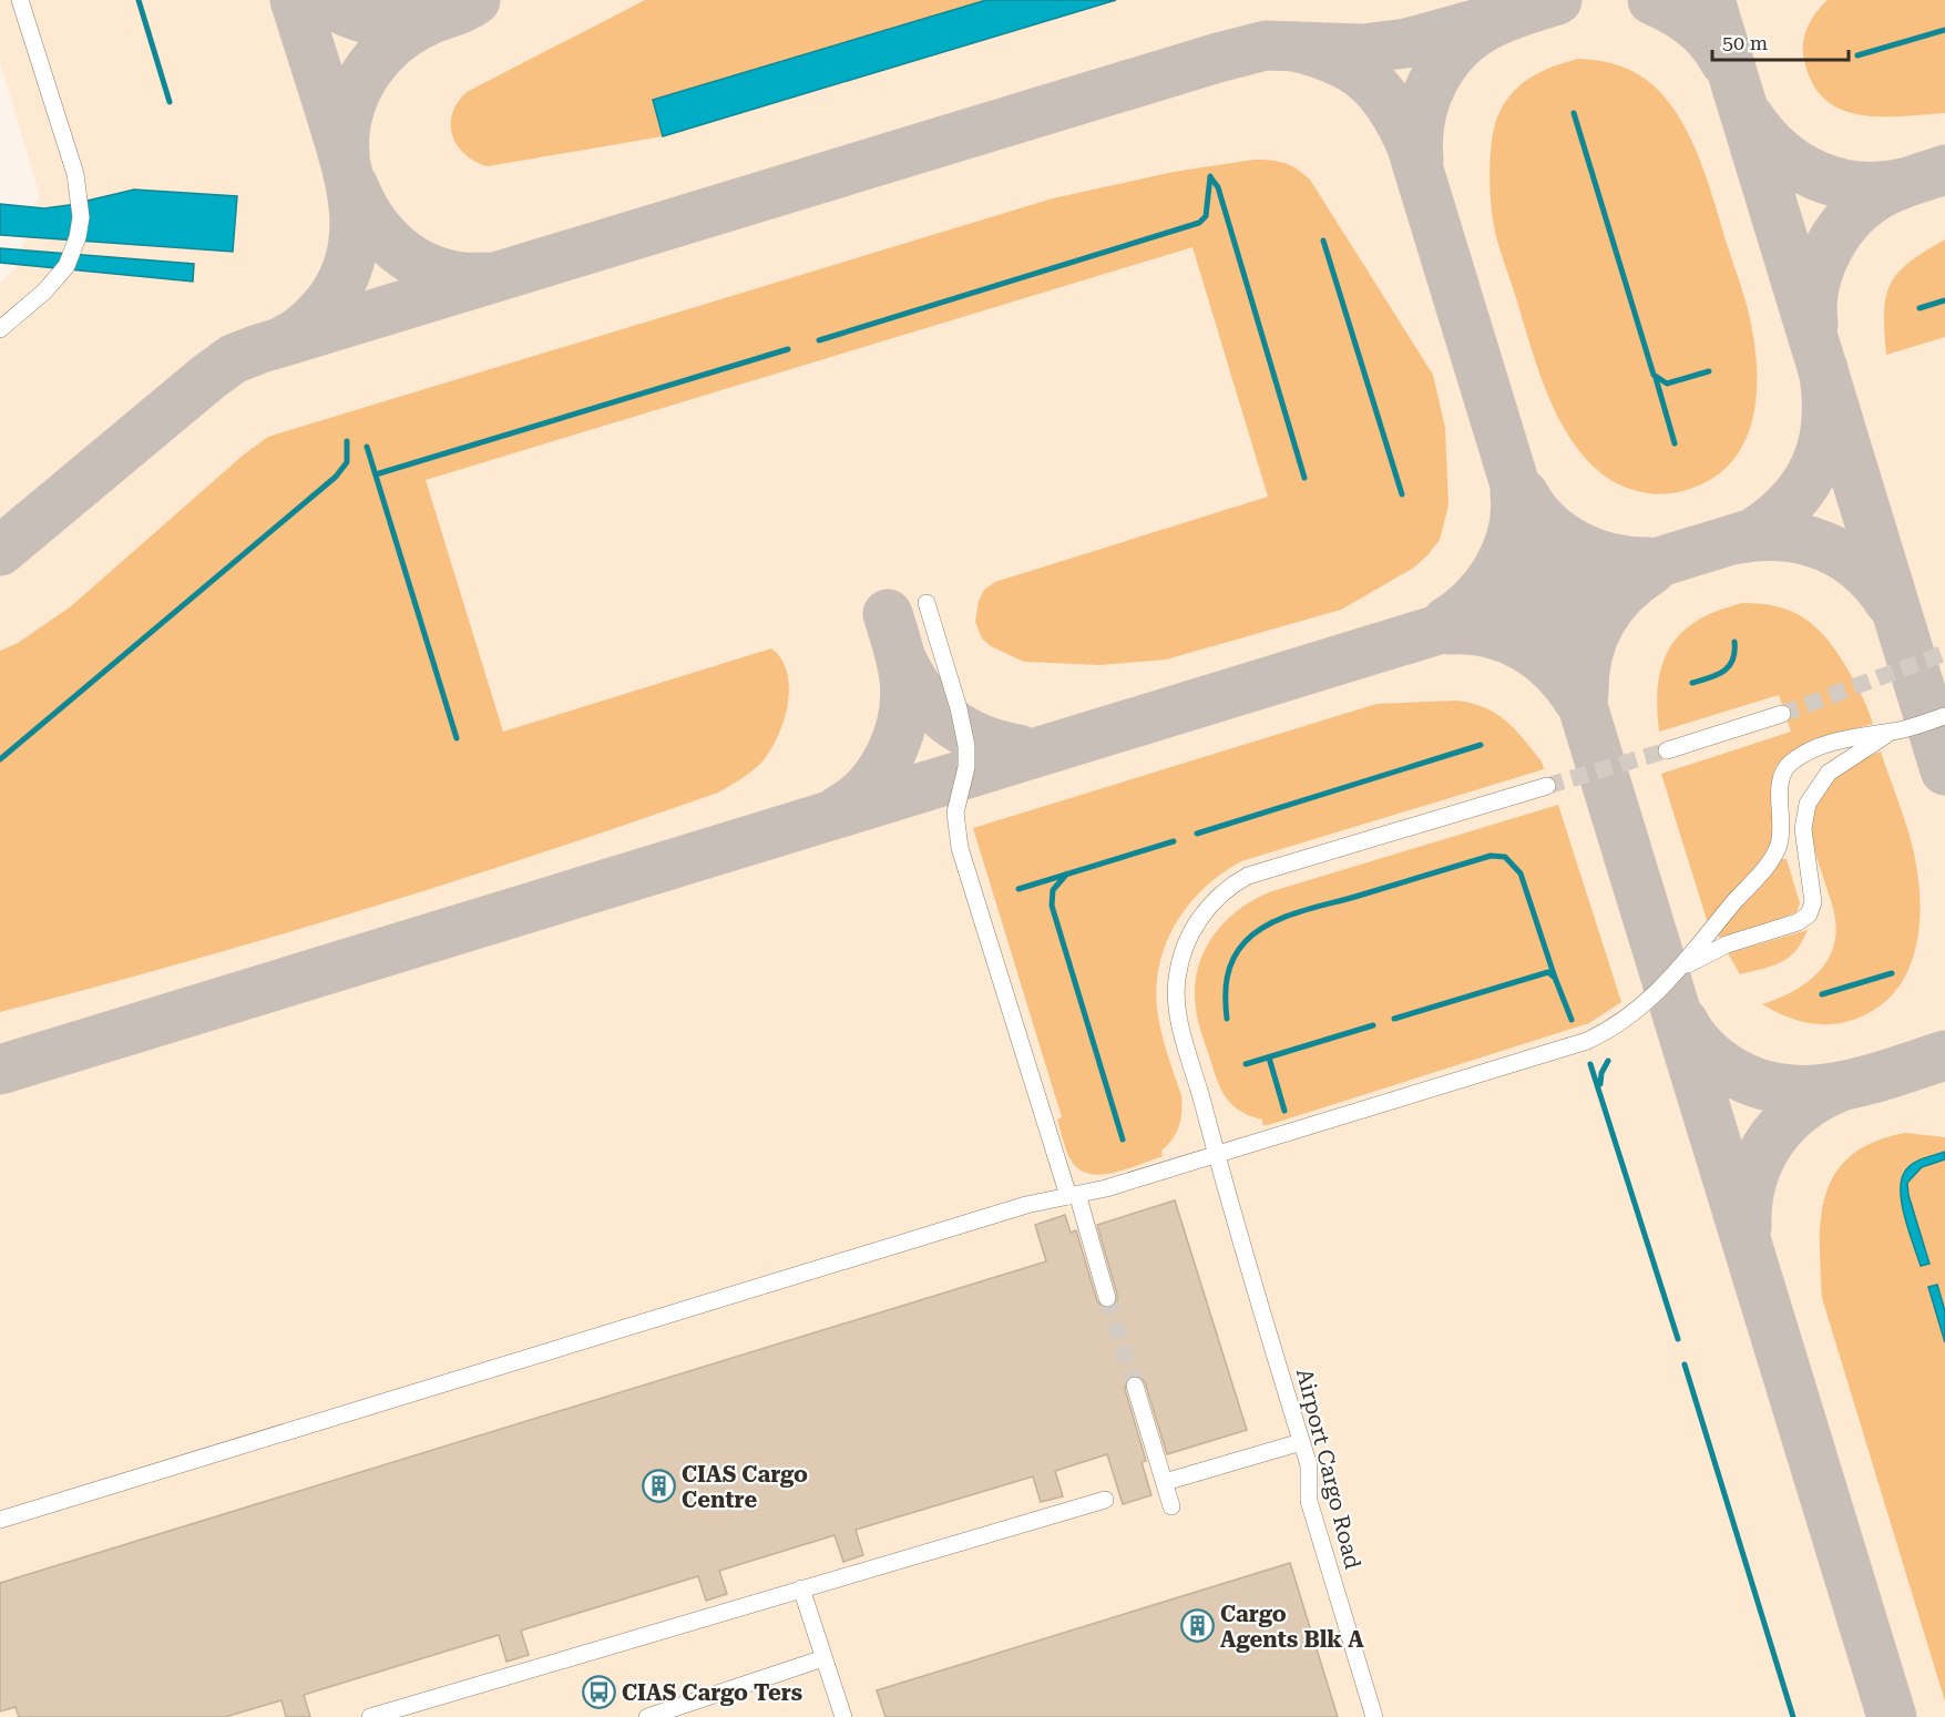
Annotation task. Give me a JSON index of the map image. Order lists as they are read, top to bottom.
{
  "streets": {
    "lane": ["Airport Cargo Road"]
  },
  "places": {
    "building": ["CIAS Cargo Centre", "Cargo Agents Blk A"],
    "bus stop": ["CIAS Cargo Ters"]
  },
  "scale_bar": "50 m"
}
